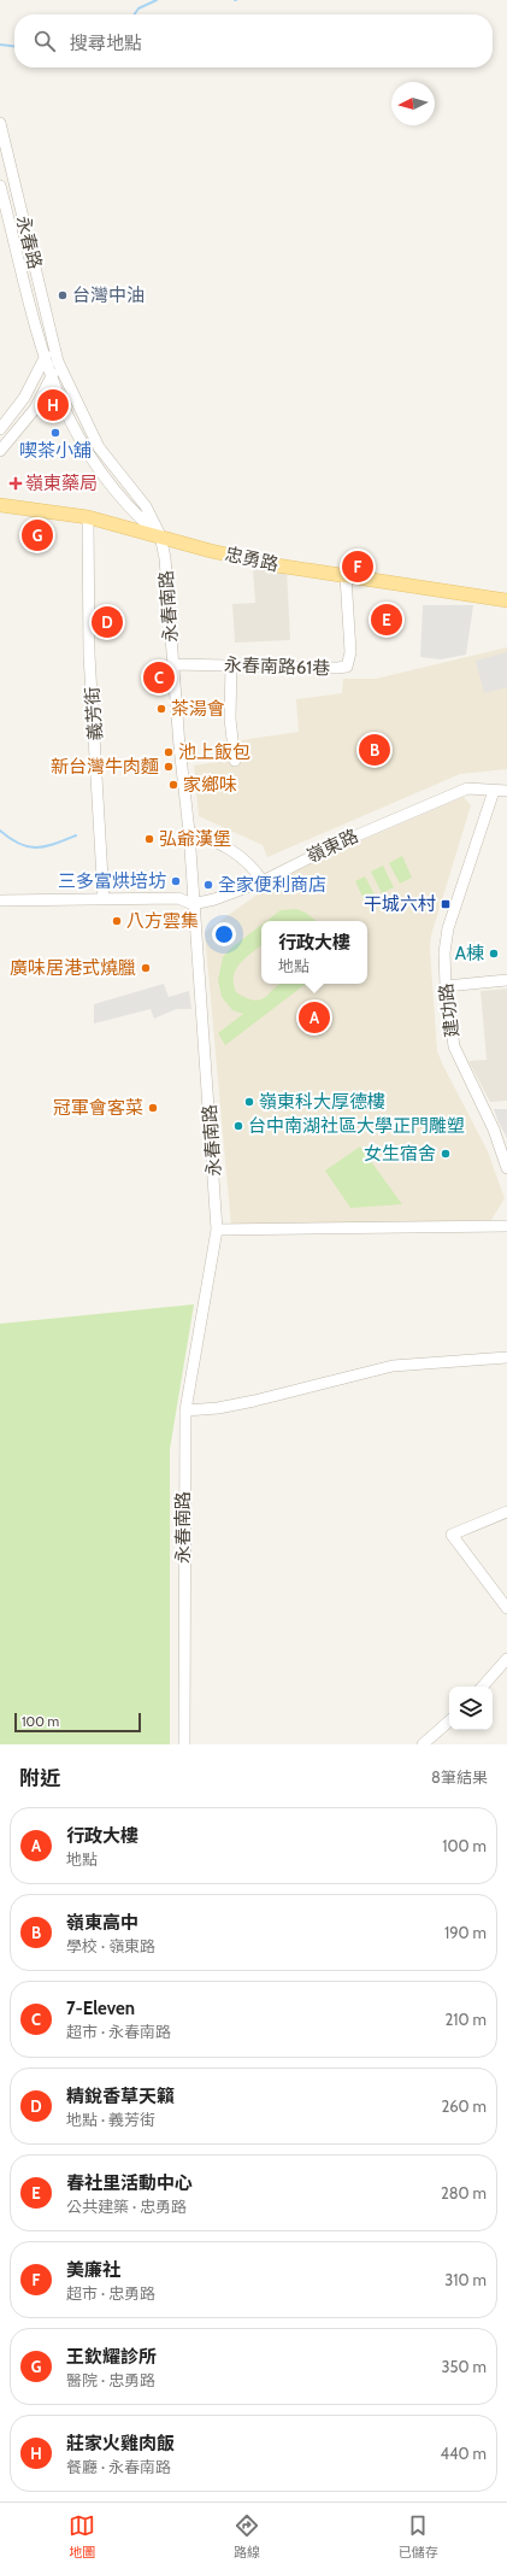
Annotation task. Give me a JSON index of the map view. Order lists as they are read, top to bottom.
{
  "streets": {
    "main road": ["忠勇路"],
    "street": [
      "永春路",
      "永春南路",
      "永春南路61巷",
      "義芳街",
      "嶺東路",
      "建功路"
    ]
  },
  "crossings": [
    ["永春路", "永春南路"],
    ["忠勇路", "永春南路"],
    ["忠勇路", "永春南路61巷"],
    ["忠勇路", "義芳街"],
    ["永春南路", "永春南路61巷"],
    ["永春南路", "嶺東路"],
    ["義芳街", "嶺東路"],
    ["嶺東路", "建功路"]
  ],
  "places": {
    "other": [
      "台灣中油",
      "喫茶小舖",
      "茶湯會",
      "池上飯包",
      "新台灣牛肉麵",
      "家鄉味",
      "弘爺漢堡",
      "三多富烘培坊",
      "全家便利商店",
      "八方雲集",
      "A棟",
      "廣味居港式燒臘",
      "嶺東科大厚德樓",
      "冠軍會客菜",
      "台中南湖社區大學正門雕塑",
      "女生宿舍"
    ],
    "health": ["嶺東藥局"],
    "transit": ["干城六村"]
  },
  "scale_bar": "100 m",
  "north": "left",
  "page": {
    "search": "搜尋地點",
    "pins": [
      "H",
      "G",
      "F",
      "E",
      "D",
      "C",
      "B",
      "A"
    ],
    "popup": ["行政大樓", "地點"],
    "scale": "100 m",
    "heading": ["附近", "8筆結果"],
    "list": [
      {
        "mark": "A",
        "name": "行政大樓",
        "note": "地點",
        "value": "100 m"
      },
      {
        "mark": "B",
        "name": "嶺東高中",
        "note": "學校 · 嶺東路",
        "value": "190 m"
      },
      {
        "mark": "C",
        "name": "7-Eleven",
        "note": "超市 · 永春南路",
        "value": "210 m"
      },
      {
        "mark": "D",
        "name": "精銳香草天籟",
        "note": "地點 · 義芳街",
        "value": "260 m"
      },
      {
        "mark": "E",
        "name": "春社里活動中心",
        "note": "公共建築 · 忠勇路",
        "value": "280 m"
      },
      {
        "mark": "F",
        "name": "美廉社",
        "note": "超市 · 忠勇路",
        "value": "310 m"
      },
      {
        "mark": "G",
        "name": "王欽耀診所",
        "note": "醫院 · 忠勇路",
        "value": "350 m"
      },
      {
        "mark": "H",
        "name": "莊家火雞肉飯",
        "note": "餐廳 · 永春南路",
        "value": "440 m"
      }
    ],
    "nav": ["地圖", "路線", "已儲存"]
  }
}
